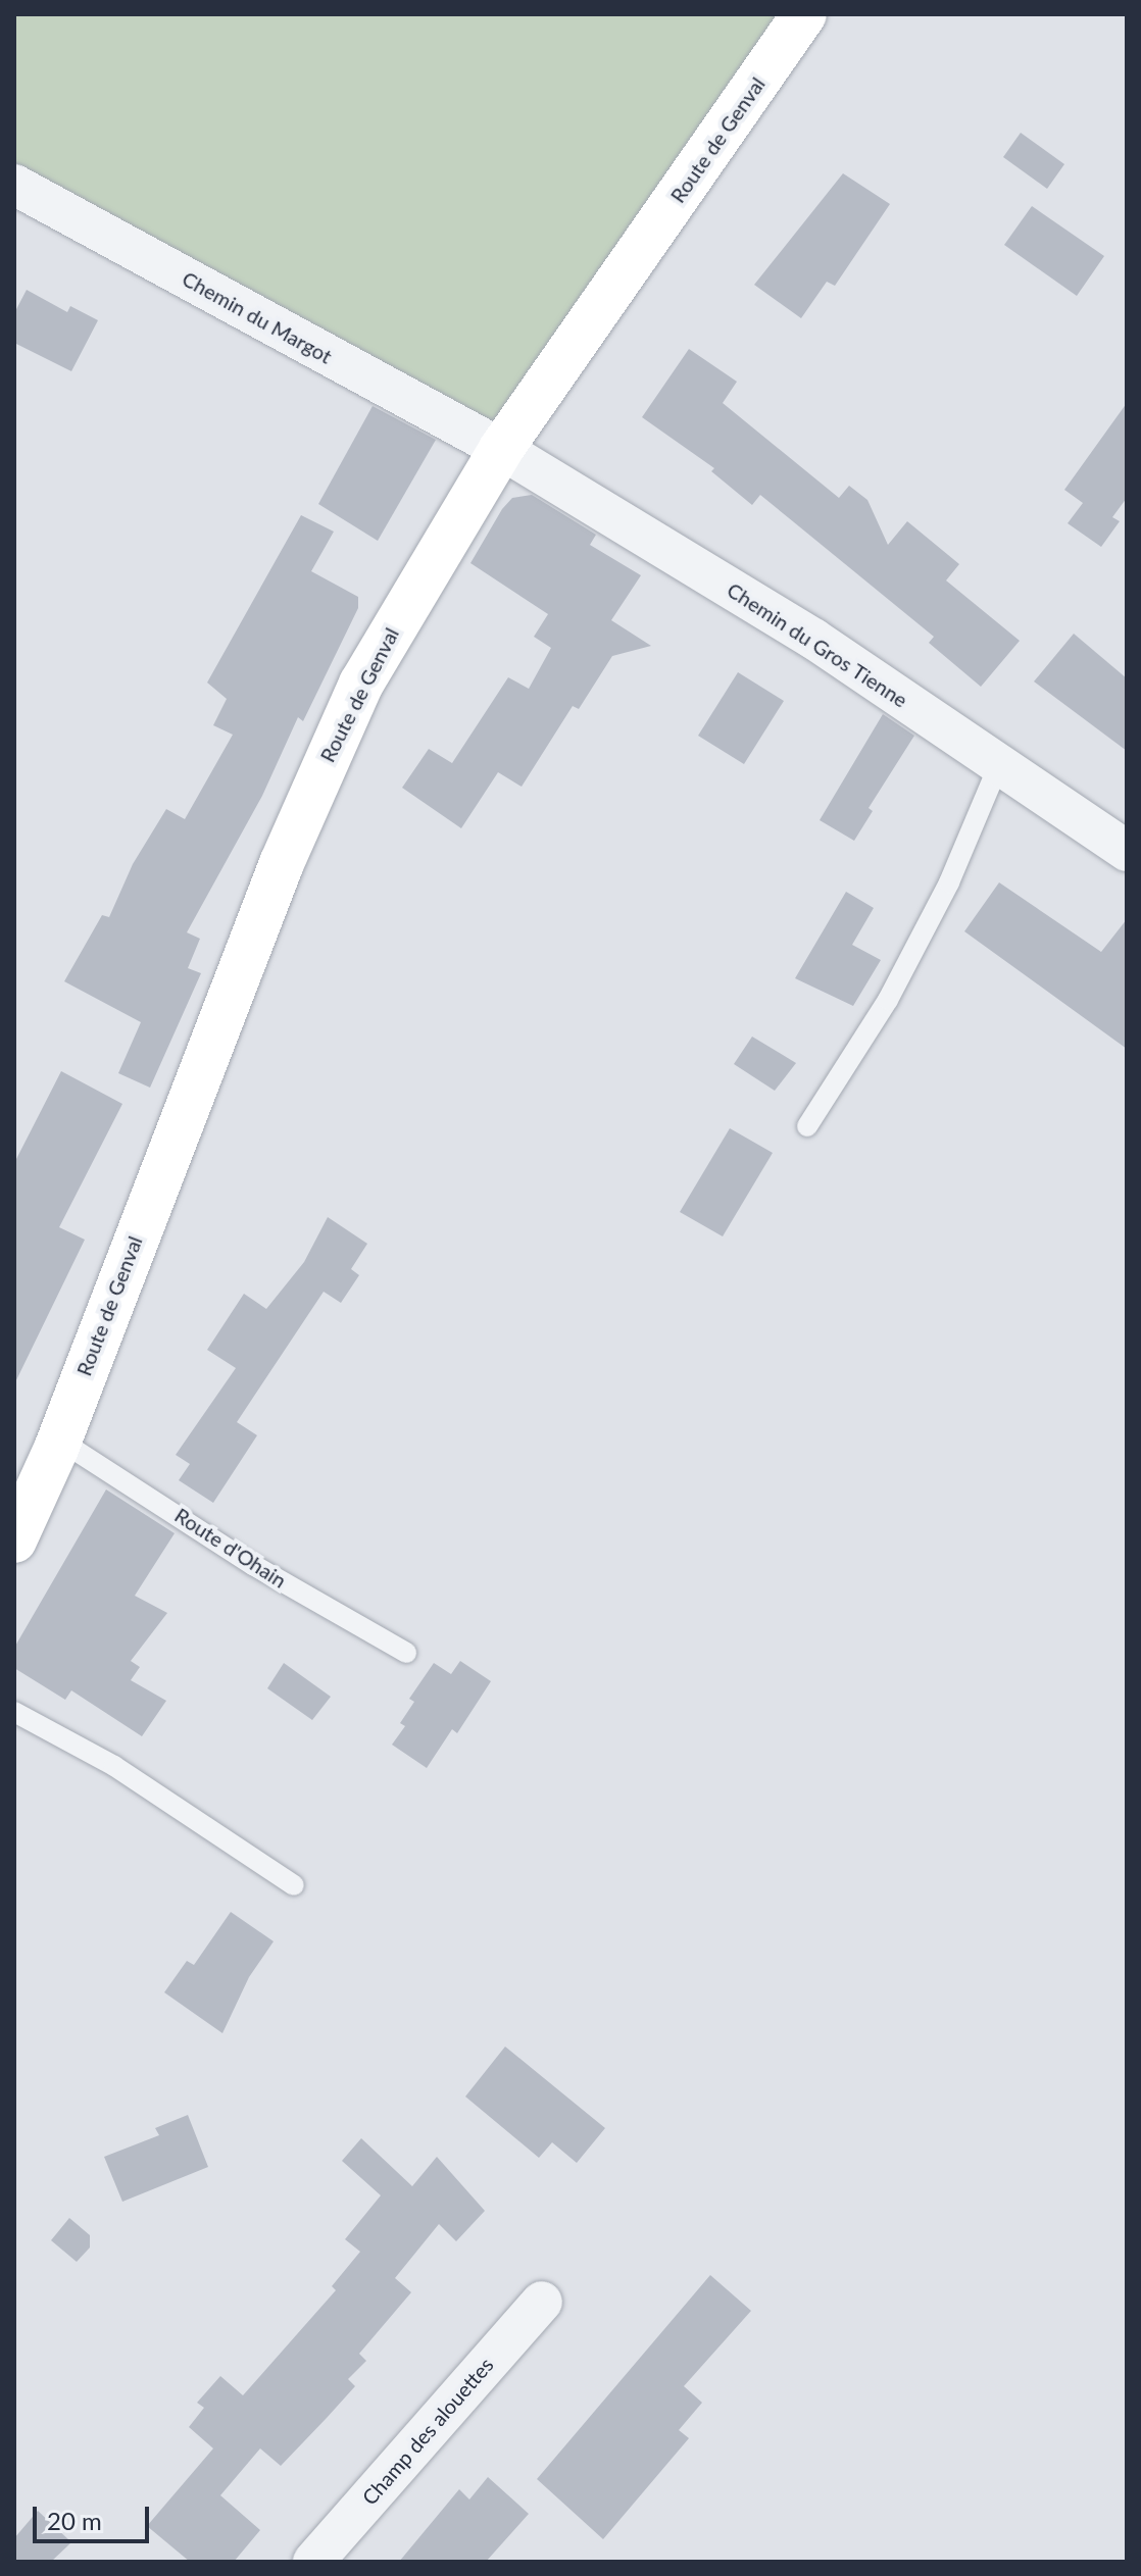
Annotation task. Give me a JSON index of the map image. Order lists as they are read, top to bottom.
{
  "streets": {
    "main road": ["Route de Genval"],
    "street": ["Chemin du Margot", "Chemin du Gros Tienne", "Champ des alouettes"],
    "lane": ["Route d'Ohain"]
  },
  "crossings": [
    ["Route de Genval", "Chemin du Margot"],
    ["Route de Genval", "Chemin du Gros Tienne"],
    ["Route de Genval", "Route d'Ohain"],
    ["Chemin du Margot", "Chemin du Gros Tienne"]
  ],
  "scale_bar": "20 m"
}
